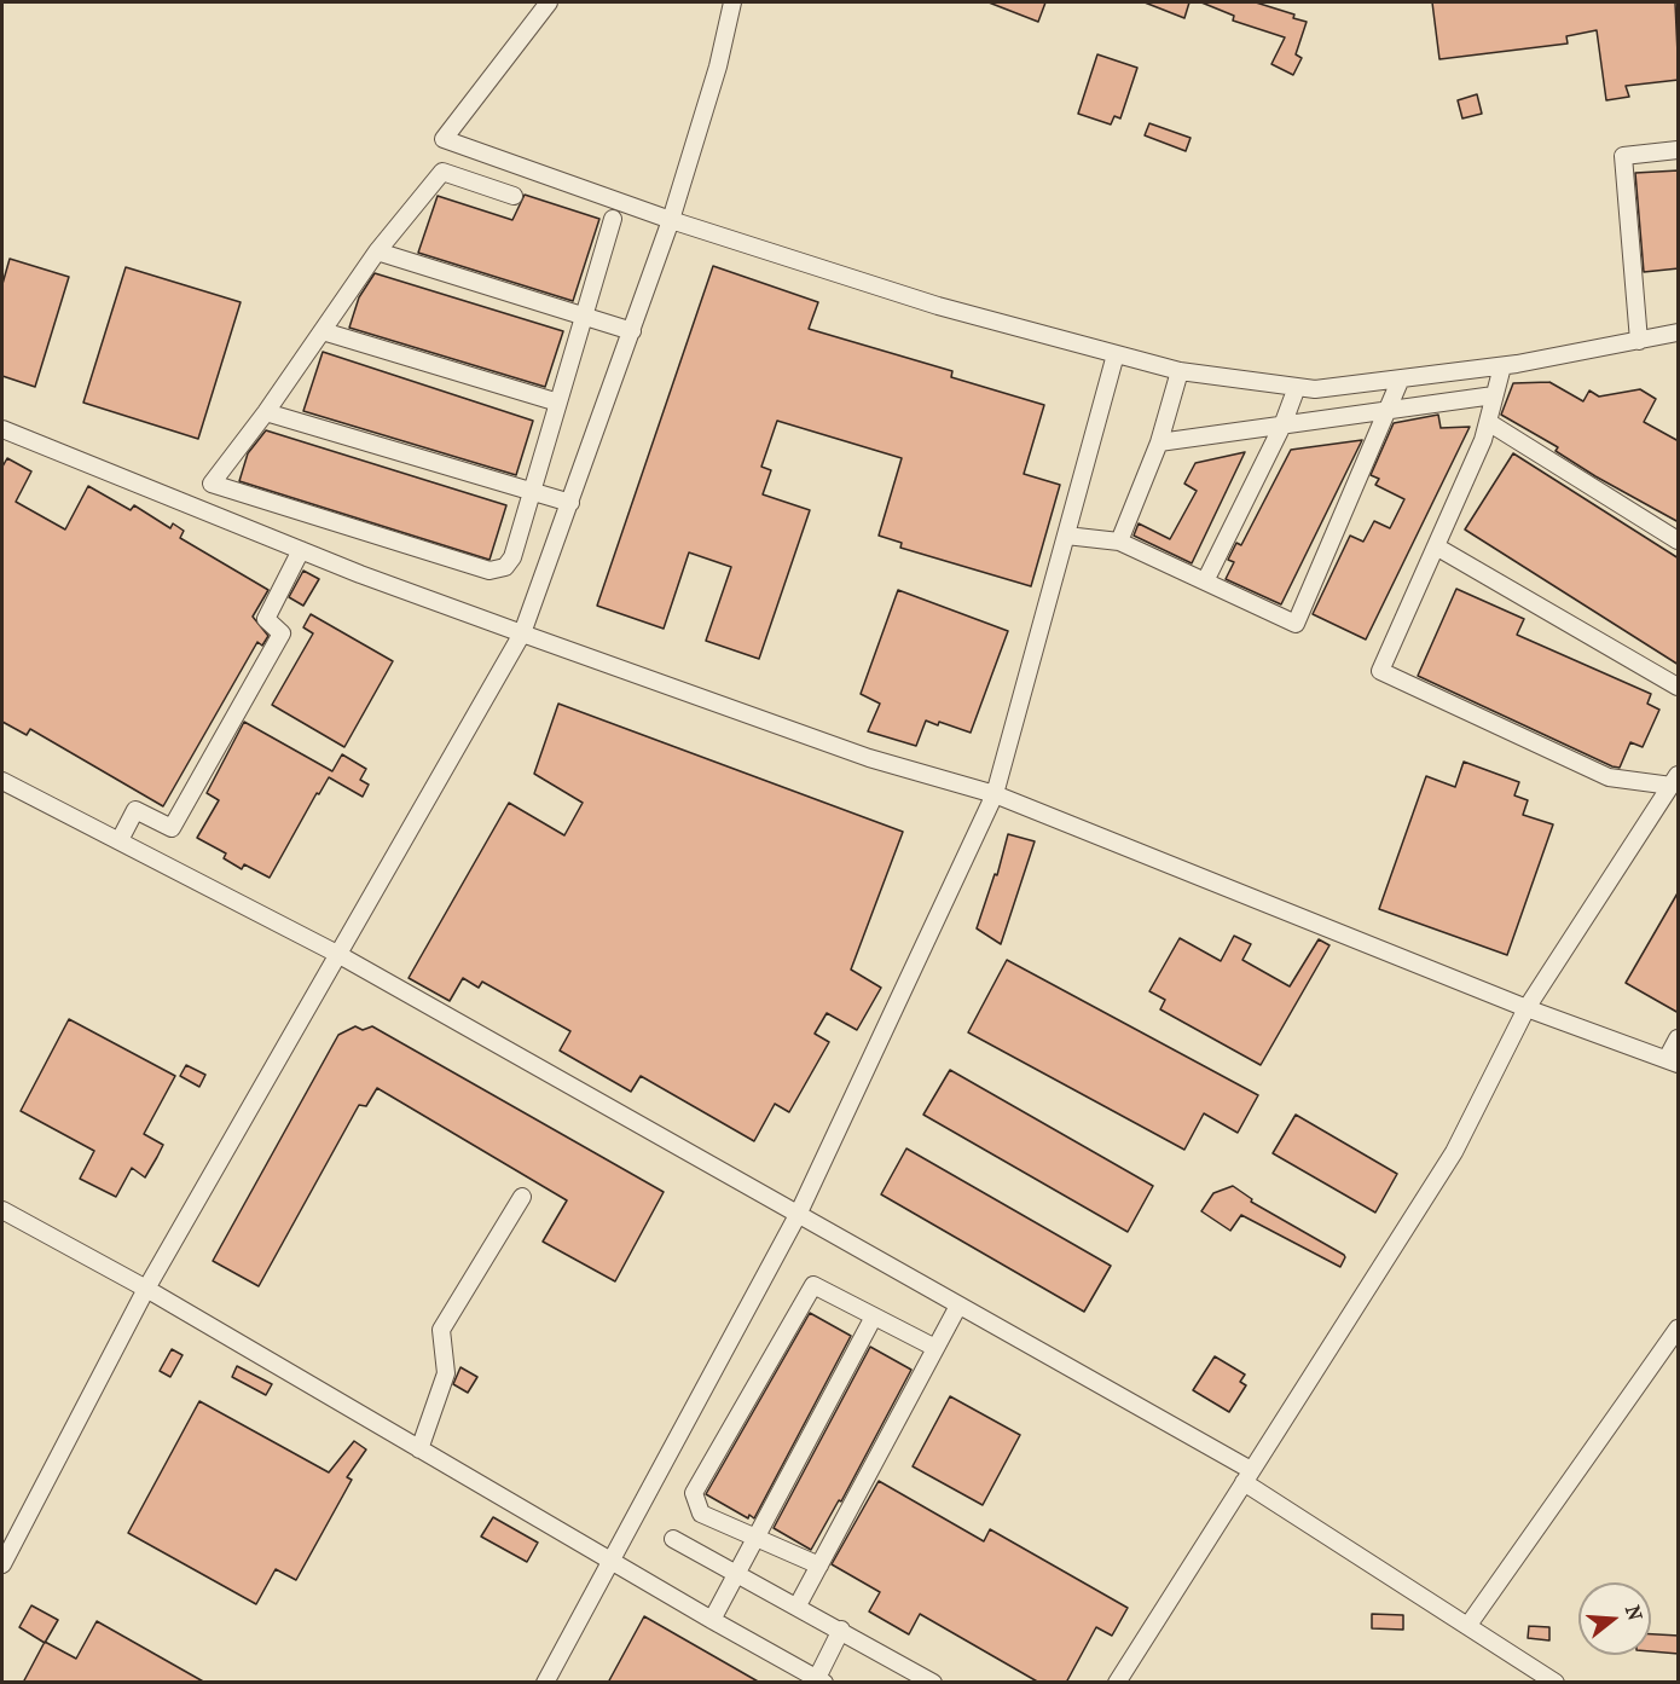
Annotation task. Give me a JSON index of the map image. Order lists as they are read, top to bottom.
{
  "north": "right"
}
